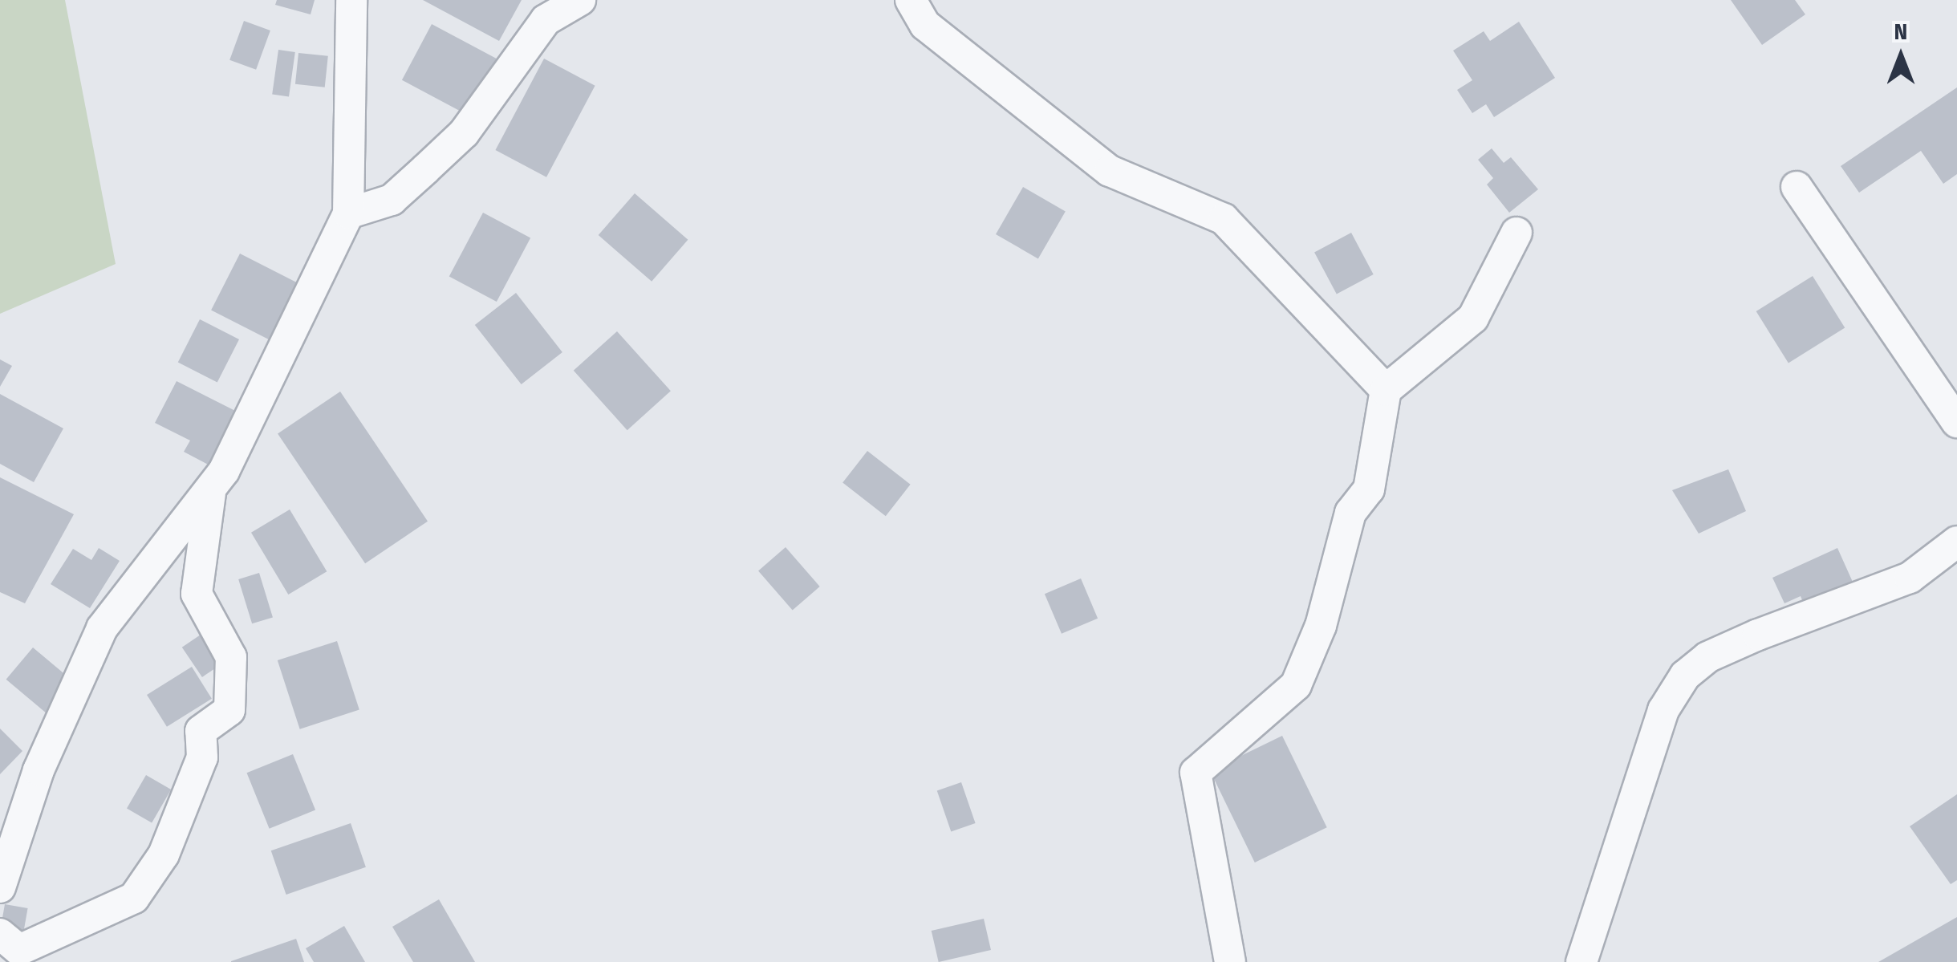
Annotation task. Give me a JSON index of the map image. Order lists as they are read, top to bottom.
{
  "north": "top"
}
